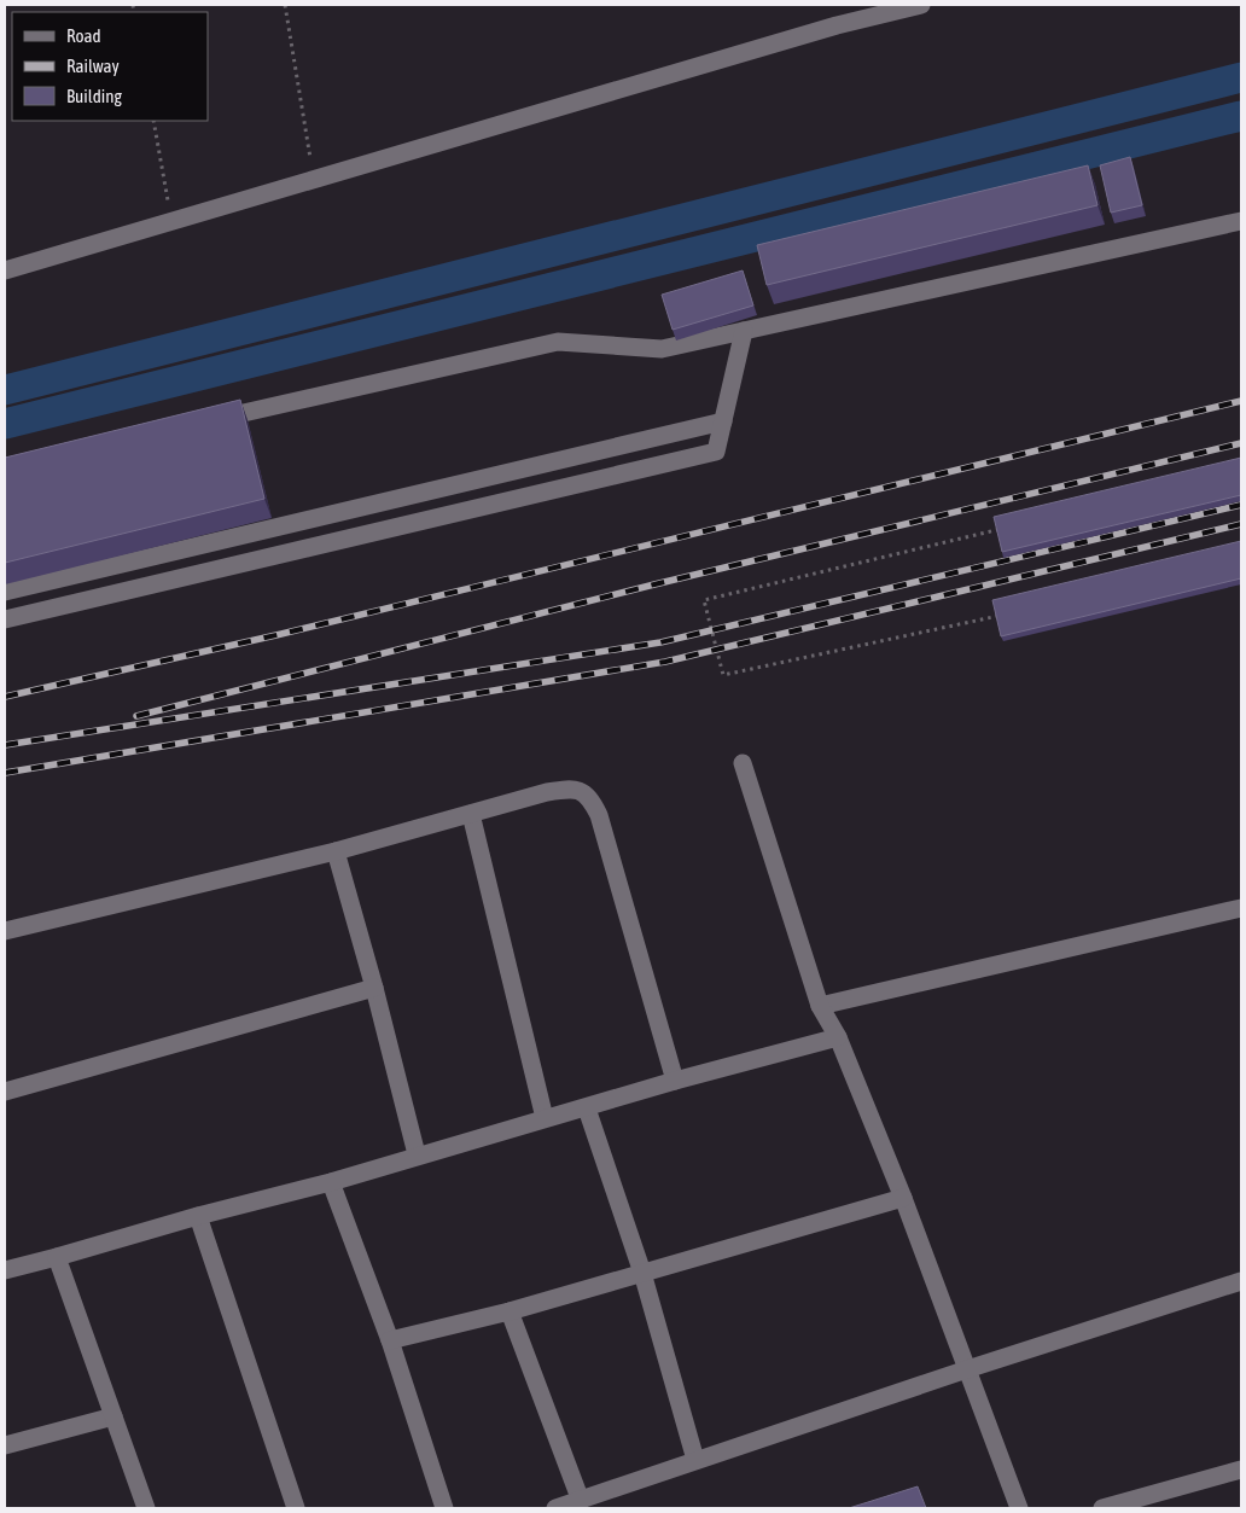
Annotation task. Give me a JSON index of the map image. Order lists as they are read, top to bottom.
{
  "legend": ["Road", "Railway", "Building"]
}
